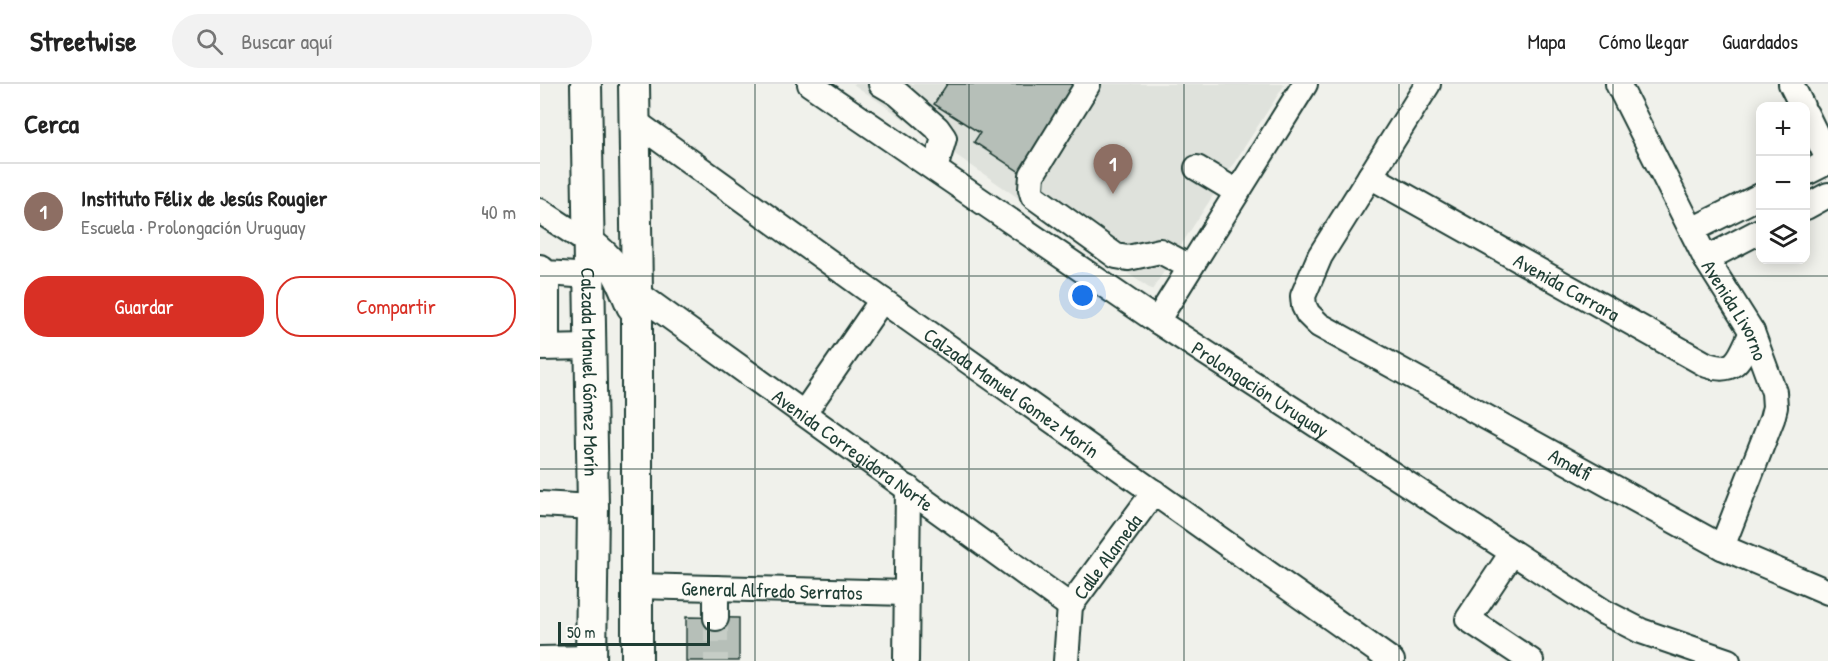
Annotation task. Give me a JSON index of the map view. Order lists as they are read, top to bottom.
{
  "streets": {
    "main road": ["Calzada Manuel Gómez Morín"],
    "street": [
      "Avenida Carrara",
      "Avenida Livorno",
      "Prolongación Uruguay",
      "Calzada Manuel Gomez Morín",
      "Avenida Corregidora Norte",
      "Amalfi",
      "Calle Alameda",
      "General Alfredo Serratos"
    ]
  },
  "crossings": [
    ["Avenida Carrara", "Avenida Livorno"],
    ["Avenida Carrara", "Amalfi"],
    ["Avenida Livorno", "Amalfi"],
    ["Calzada Manuel Gomez Morín", "Calle Alameda"],
    ["Avenida Corregidora Norte", "Calle Alameda"]
  ],
  "scale_bar": "50 m",
  "page": {
    "header": "Streetwise",
    "search": "Buscar aquí",
    "nav": ["Mapa", "Cómo llegar", "Guardados"],
    "heading": "Cerca",
    "map_buttons": ["+", "−"],
    "pins": "1",
    "list": [
      {
        "mark": "1",
        "name": "Instituto Félix de Jesús Rougier",
        "note": "Escuela · Prolongación Uruguay",
        "value": "40 m"
      }
    ],
    "buttons": ["Guardar", "Compartir"],
    "scale": "50 m"
  }
}
